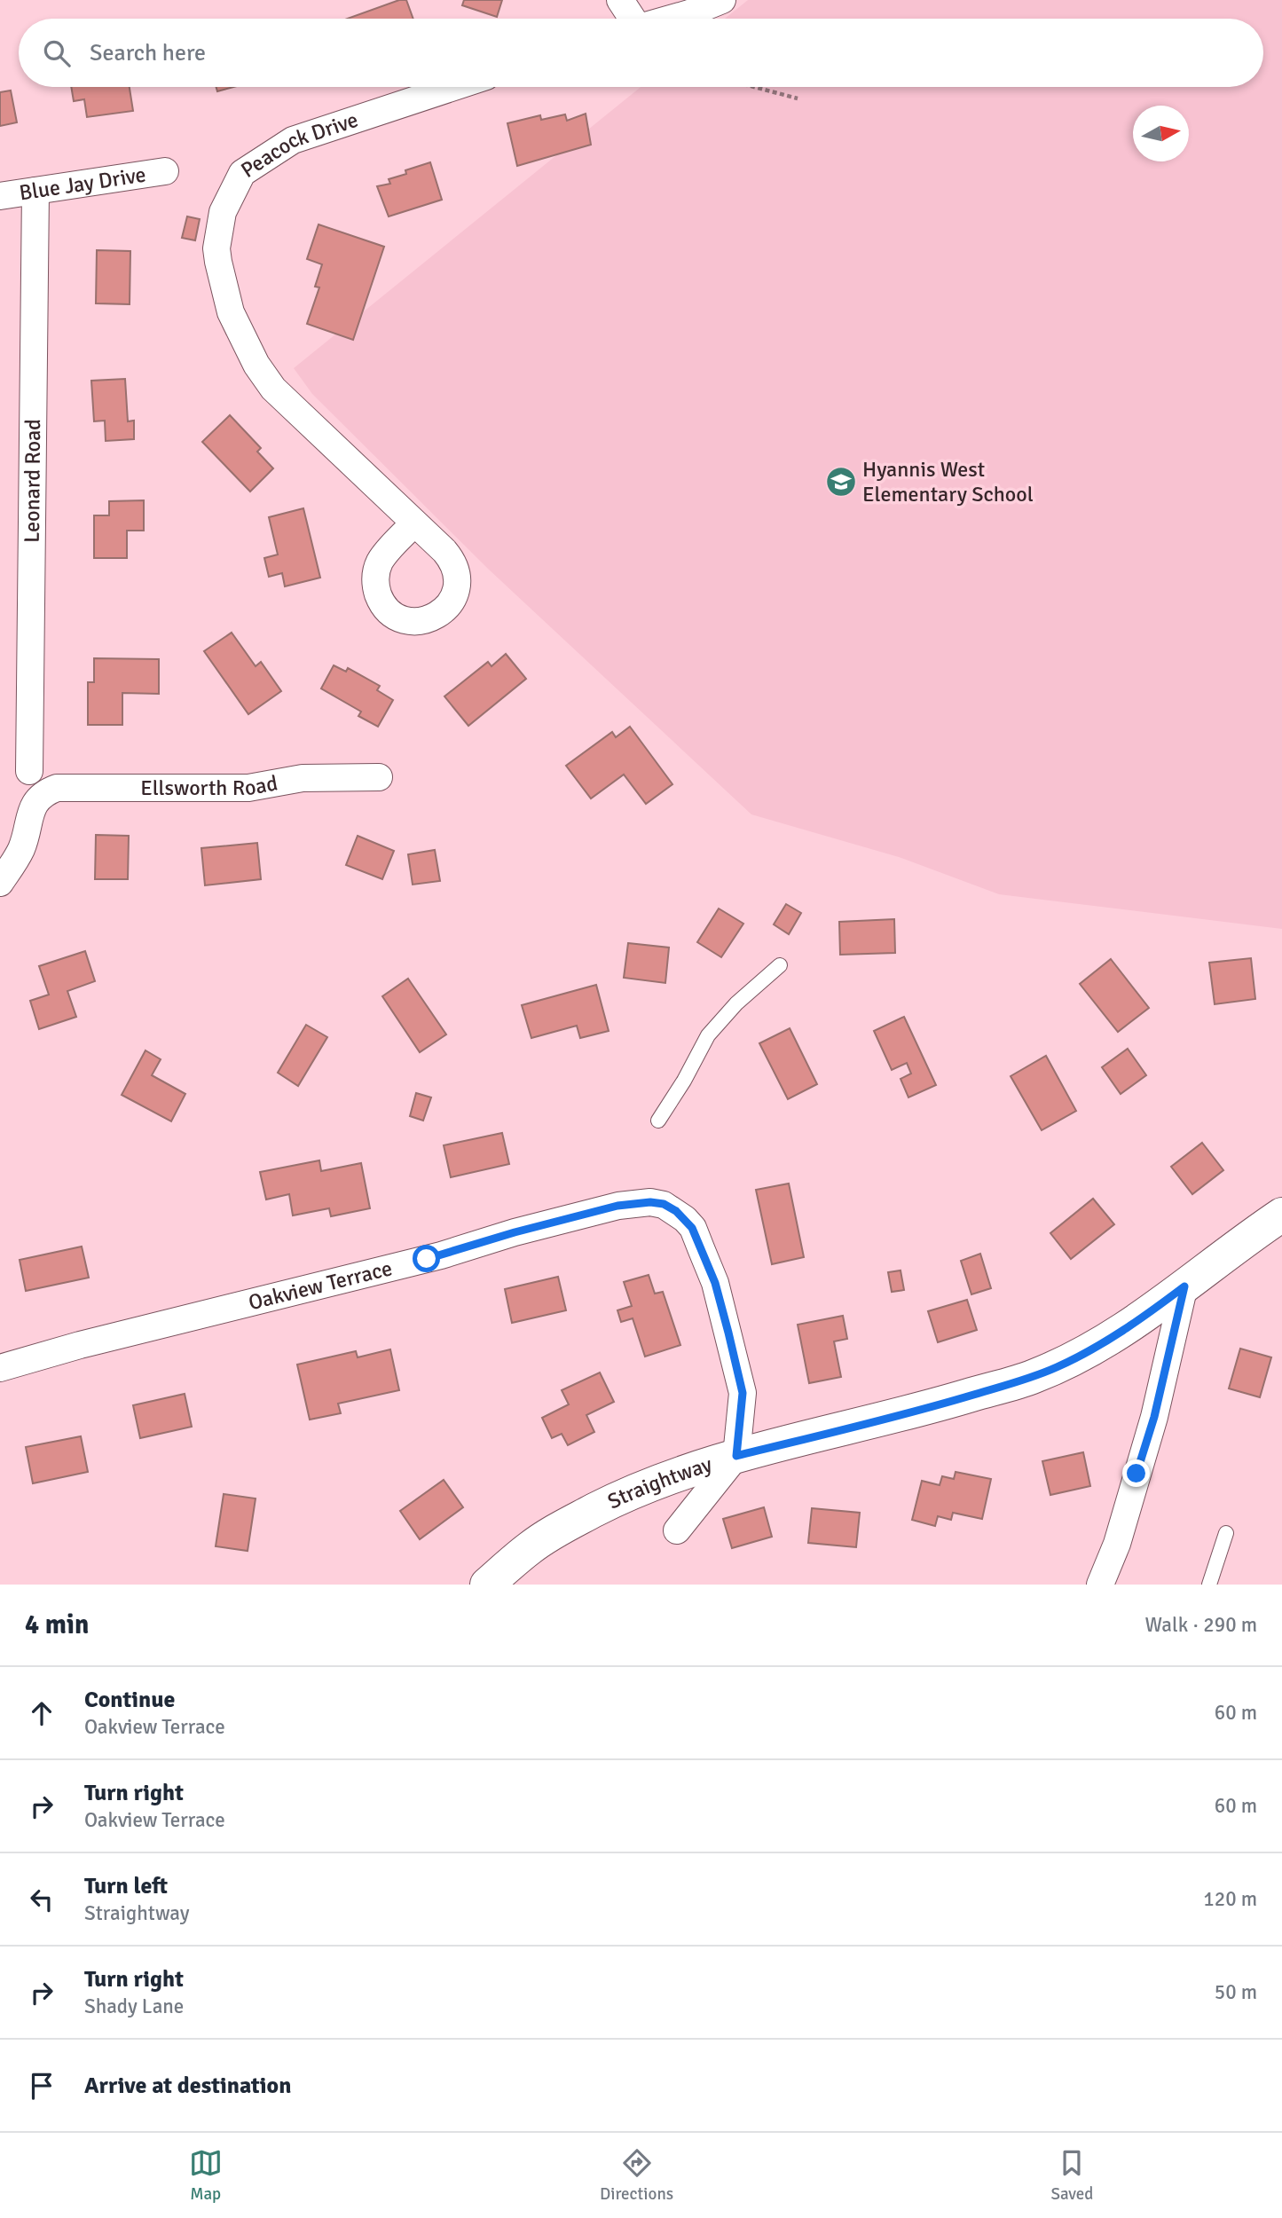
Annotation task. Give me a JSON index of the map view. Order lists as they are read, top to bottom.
{
  "streets": {
    "street": [
      "Peacock Drive",
      "Blue Jay Drive",
      "Leonard Road",
      "Ellsworth Road",
      "Oakview Terrace",
      "Straightway"
    ]
  },
  "crossings": [
    ["Blue Jay Drive", "Leonard Road"],
    ["Oakview Terrace", "Straightway"]
  ],
  "places": {
    "school or university": ["Hyannis West Elementary School"]
  },
  "north": "right",
  "page": {
    "search": "Search here",
    "heading": ["4 min", "Walk · 290 m"],
    "list": [
      ["Continue", "Oakview Terrace", "60 m"],
      ["Turn right", "Oakview Terrace", "60 m"],
      ["Turn left", "Straightway", "120 m"],
      ["Turn right", "Shady Lane", "50 m"],
      "Arrive at destination"
    ],
    "nav": ["Map", "Directions", "Saved"]
  }
}
